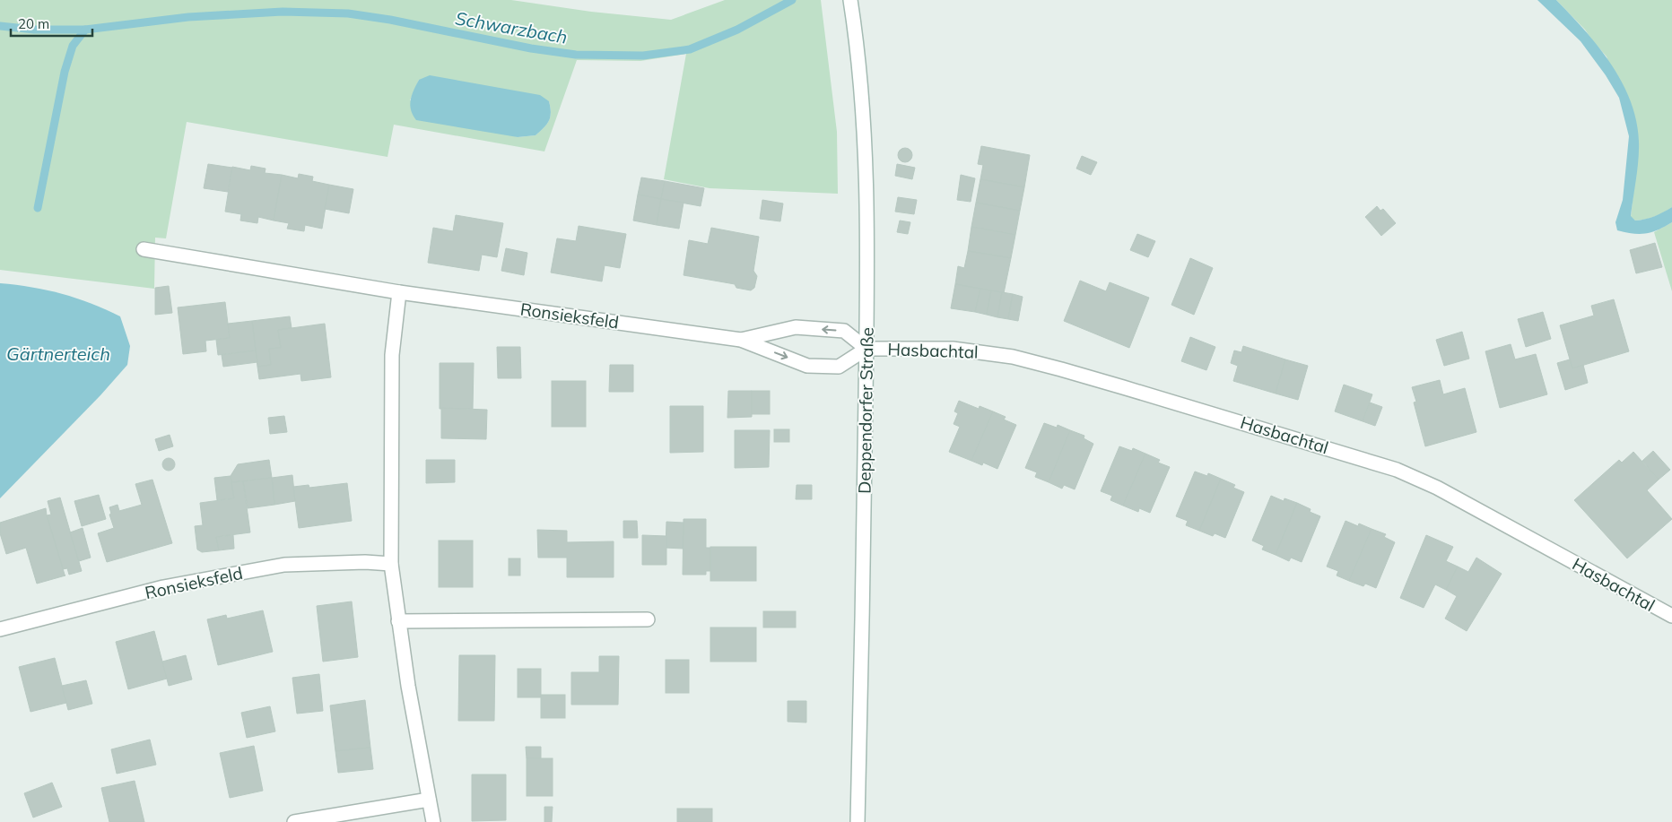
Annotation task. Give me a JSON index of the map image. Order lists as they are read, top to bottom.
{
  "streets": {
    "street": ["Ronsieksfeld", "Hasbachtal", "Deppendorfer Straße"]
  },
  "crossings": [
    ["Ronsieksfeld", "Hasbachtal"],
    ["Ronsieksfeld", "Deppendorfer Straße"],
    ["Hasbachtal", "Deppendorfer Straße"]
  ],
  "water": ["Schwarzbach", "Gärtnerteich"],
  "scale_bar": "20 m"
}
